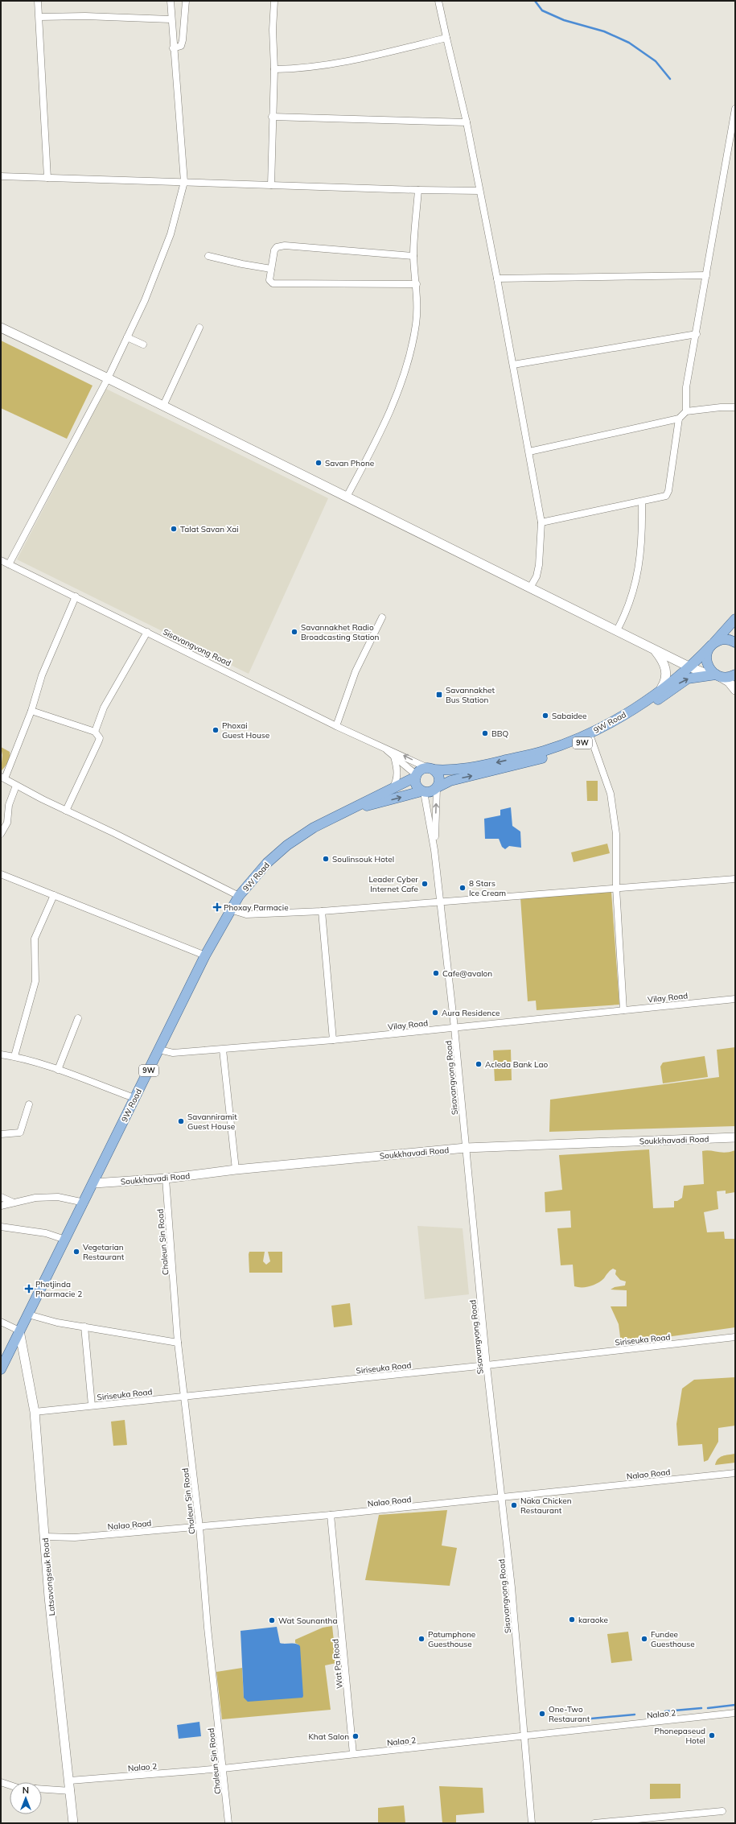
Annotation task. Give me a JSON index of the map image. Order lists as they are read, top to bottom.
{
  "streets": {
    "main road": ["9W Road", "9W"],
    "street": [
      "Sisavangvong Road",
      "Vilay Road",
      "Soukkhavadi Road",
      "Chaleun Sin Road",
      "Siriseuka Road",
      "Nalao Road",
      "Latsavongseuk Road",
      "Wat Pa Road",
      "Nalao 2"
    ]
  },
  "crossings": [
    ["Sisavangvong Road", "9W Road"],
    ["Sisavangvong Road", "Vilay Road"],
    ["Sisavangvong Road", "Soukkhavadi Road"],
    ["Sisavangvong Road", "Siriseuka Road"],
    ["Sisavangvong Road", "Nalao Road"],
    ["Sisavangvong Road", "Nalao 2"],
    ["9W Road", "Vilay Road"],
    ["9W Road", "Soukkhavadi Road"],
    ["9W Road", "Latsavongseuk Road"],
    ["Soukkhavadi Road", "Chaleun Sin Road"],
    ["Chaleun Sin Road", "Siriseuka Road"],
    ["Chaleun Sin Road", "Nalao Road"],
    ["Chaleun Sin Road", "Nalao 2"],
    ["Siriseuka Road", "Latsavongseuk Road"],
    ["Nalao Road", "Latsavongseuk Road"],
    ["Nalao Road", "Wat Pa Road"],
    ["Latsavongseuk Road", "Nalao 2"],
    ["Wat Pa Road", "Nalao 2"]
  ],
  "places": {
    "other": [
      "Savan Phone",
      "Talat Savan Xai",
      "Savannakhet Radio Broadcasting Station",
      "Sabaidee",
      "Phoxai Guest House",
      "BBQ",
      "Soulinsouk Hotel",
      "Leader Cyber Internet Cafe",
      "8 Stars Ice Cream",
      "Cafe@avalon",
      "Aura Residence",
      "Acleda Bank Lao",
      "Savanniramit Guest House",
      "Vegetarian Restaurant",
      "Naka Chicken Restaurant",
      "karaoke",
      "Wat Sounantha",
      "Patumphone Guesthouse",
      "Fundee Guesthouse",
      "One-Two Restaurant",
      "Phonepaseud Hotel",
      "Khat Salon"
    ],
    "transit": ["Savannakhet Bus Station"],
    "health": ["Phoxay Parmacie", "Phetjinda Pharmacie 2"]
  },
  "north": "top"
}
